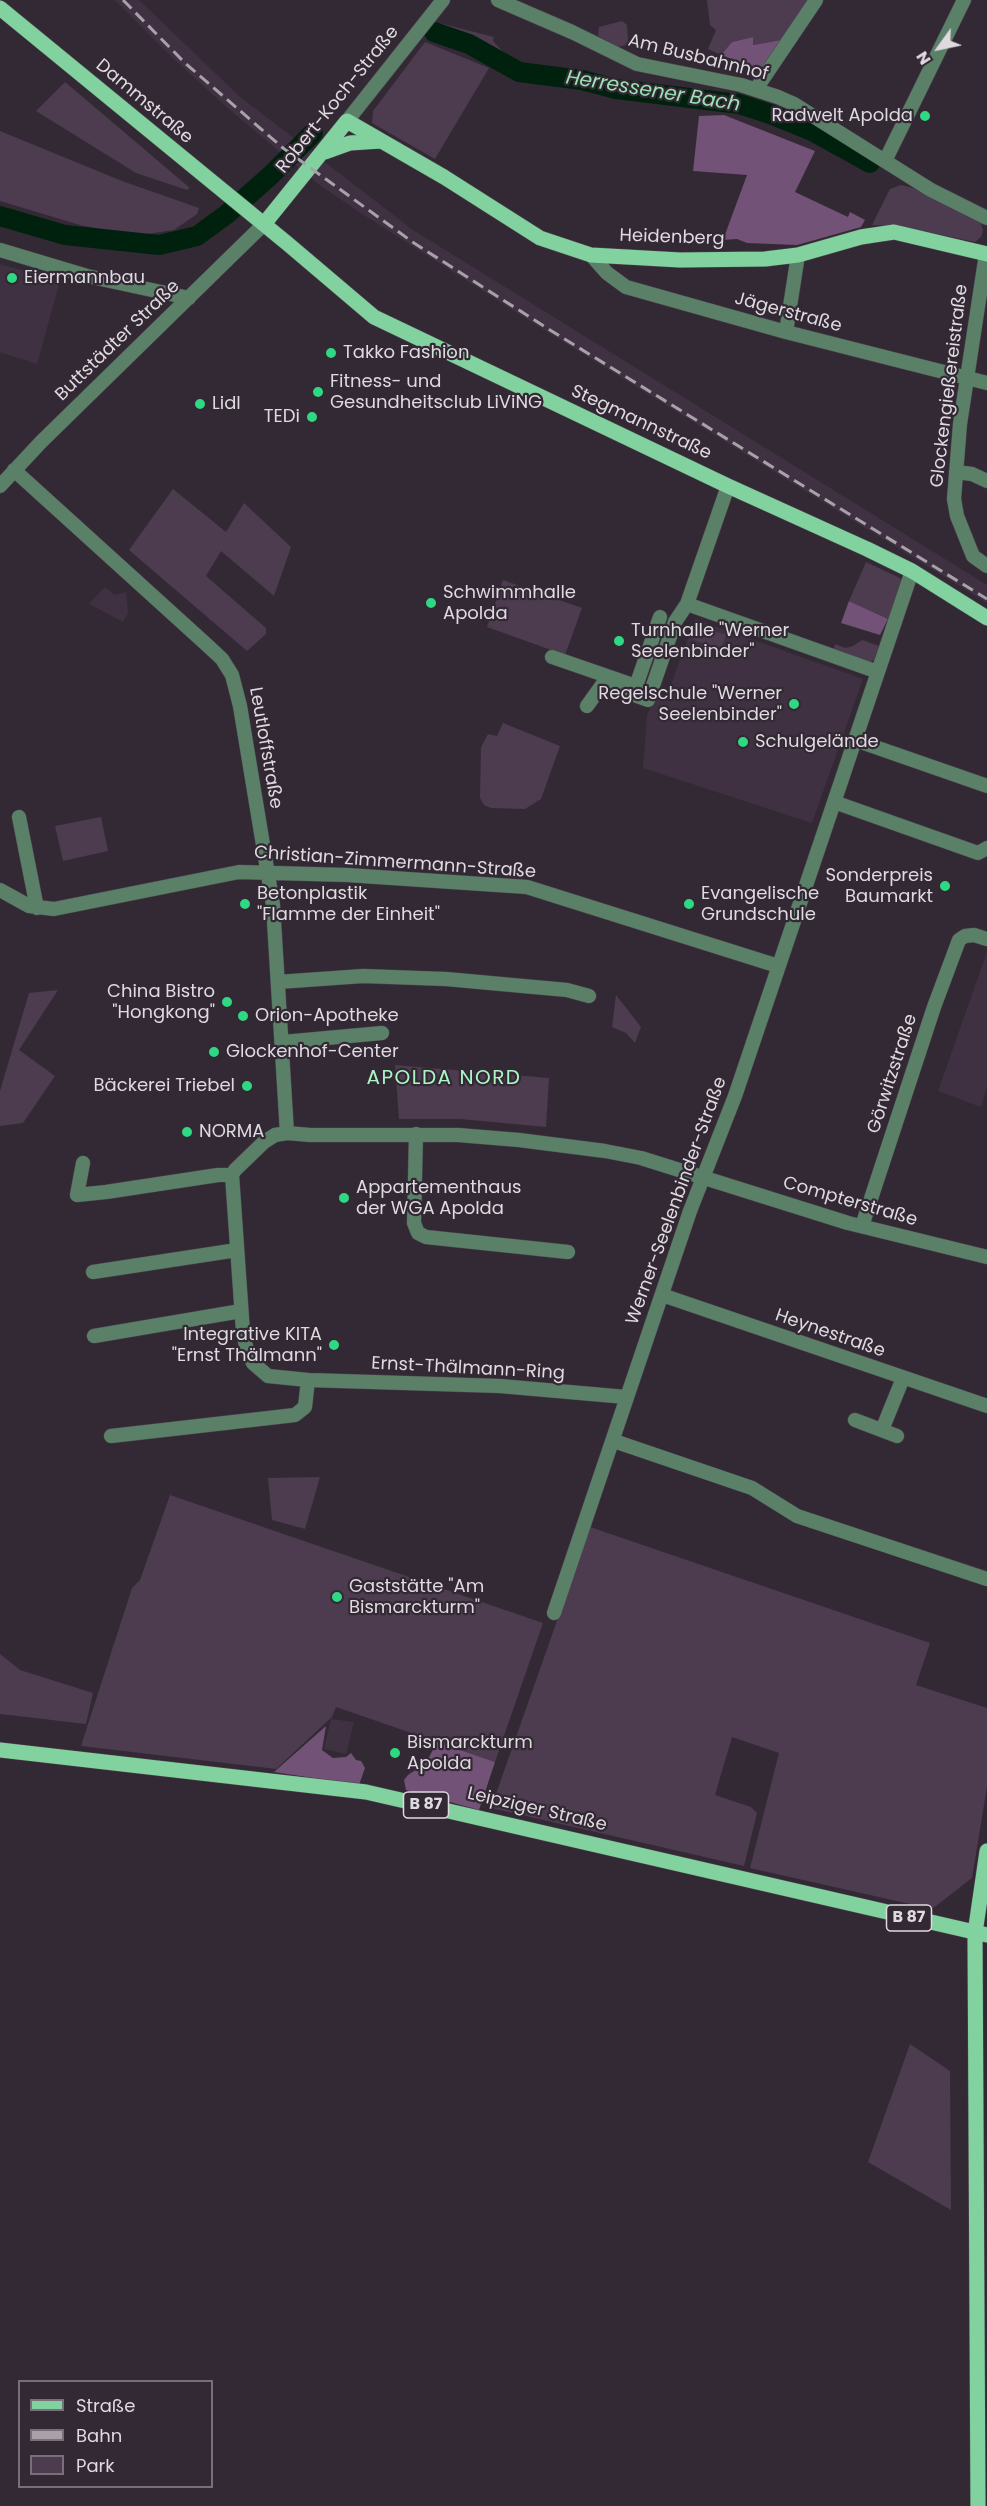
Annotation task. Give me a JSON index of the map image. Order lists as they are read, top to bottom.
{
  "streets": {
    "main road": [
      "Robert-Koch-Straße",
      "Dammstraße",
      "Heidenberg",
      "Stegmannstraße",
      "B 87",
      "Leipziger Straße"
    ],
    "street": [
      "Am Busbahnhof",
      "Jägerstraße",
      "Buttstädter Straße",
      "Glockengießereistraße",
      "Leutloffstraße",
      "Christian-Zimmermann-Straße",
      "Görwitzstraße",
      "Werner-Seelenbinder-Straße",
      "Compterstraße",
      "Heynestraße",
      "Ernst-Thälmann-Ring"
    ]
  },
  "crossings": [
    ["Robert-Koch-Straße", "Dammstraße"],
    ["Robert-Koch-Straße", "Heidenberg"],
    ["Robert-Koch-Straße", "Buttstädter Straße"],
    ["Robert-Koch-Straße", "Stegmannstraße"],
    ["Dammstraße", "Buttstädter Straße"],
    ["Dammstraße", "Stegmannstraße"],
    ["Heidenberg", "Jägerstraße"],
    ["Heidenberg", "Glockengießereistraße"],
    ["Jägerstraße", "Glockengießereistraße"],
    ["Buttstädter Straße", "Stegmannstraße"],
    ["Buttstädter Straße", "Leutloffstraße"],
    ["Stegmannstraße", "Werner-Seelenbinder-Straße"],
    ["Leutloffstraße", "Christian-Zimmermann-Straße"],
    ["Christian-Zimmermann-Straße", "Werner-Seelenbinder-Straße"],
    ["Görwitzstraße", "Compterstraße"],
    ["Werner-Seelenbinder-Straße", "Compterstraße"],
    ["Werner-Seelenbinder-Straße", "Heynestraße"],
    ["Werner-Seelenbinder-Straße", "Ernst-Thälmann-Ring"]
  ],
  "districts": ["APOLDA NORD"],
  "water": ["Herressener Bach"],
  "places": [
    "Radwelt Apolda",
    "Eiermannbau",
    "Takko Fashion",
    "Fitness- und Gesundheitsclub LiViNG",
    "Lidl",
    "TEDi",
    "Schwimmhalle Apolda",
    "Turnhalle \"Werner Seelenbinder\"",
    "Regelschule \"Werner Seelenbinder\"",
    "Schulgelände",
    "Sonderpreis Baumarkt",
    "Betonplastik \"Flamme der Einheit\"",
    "Evangelische Grundschule",
    "China Bistro \"Hongkong\"",
    "Orion-Apotheke",
    "Glockenhof-Center",
    "Bäckerei Triebel",
    "NORMA",
    "Appartementhaus der WGA Apolda",
    "Integrative KITA \"Ernst Thälmann\"",
    "Gaststätte \"Am Bismarckturm\"",
    "Bismarckturm Apolda"
  ],
  "legend": ["Straße", "Bahn", "Park"],
  "north": "bottom left"
}
